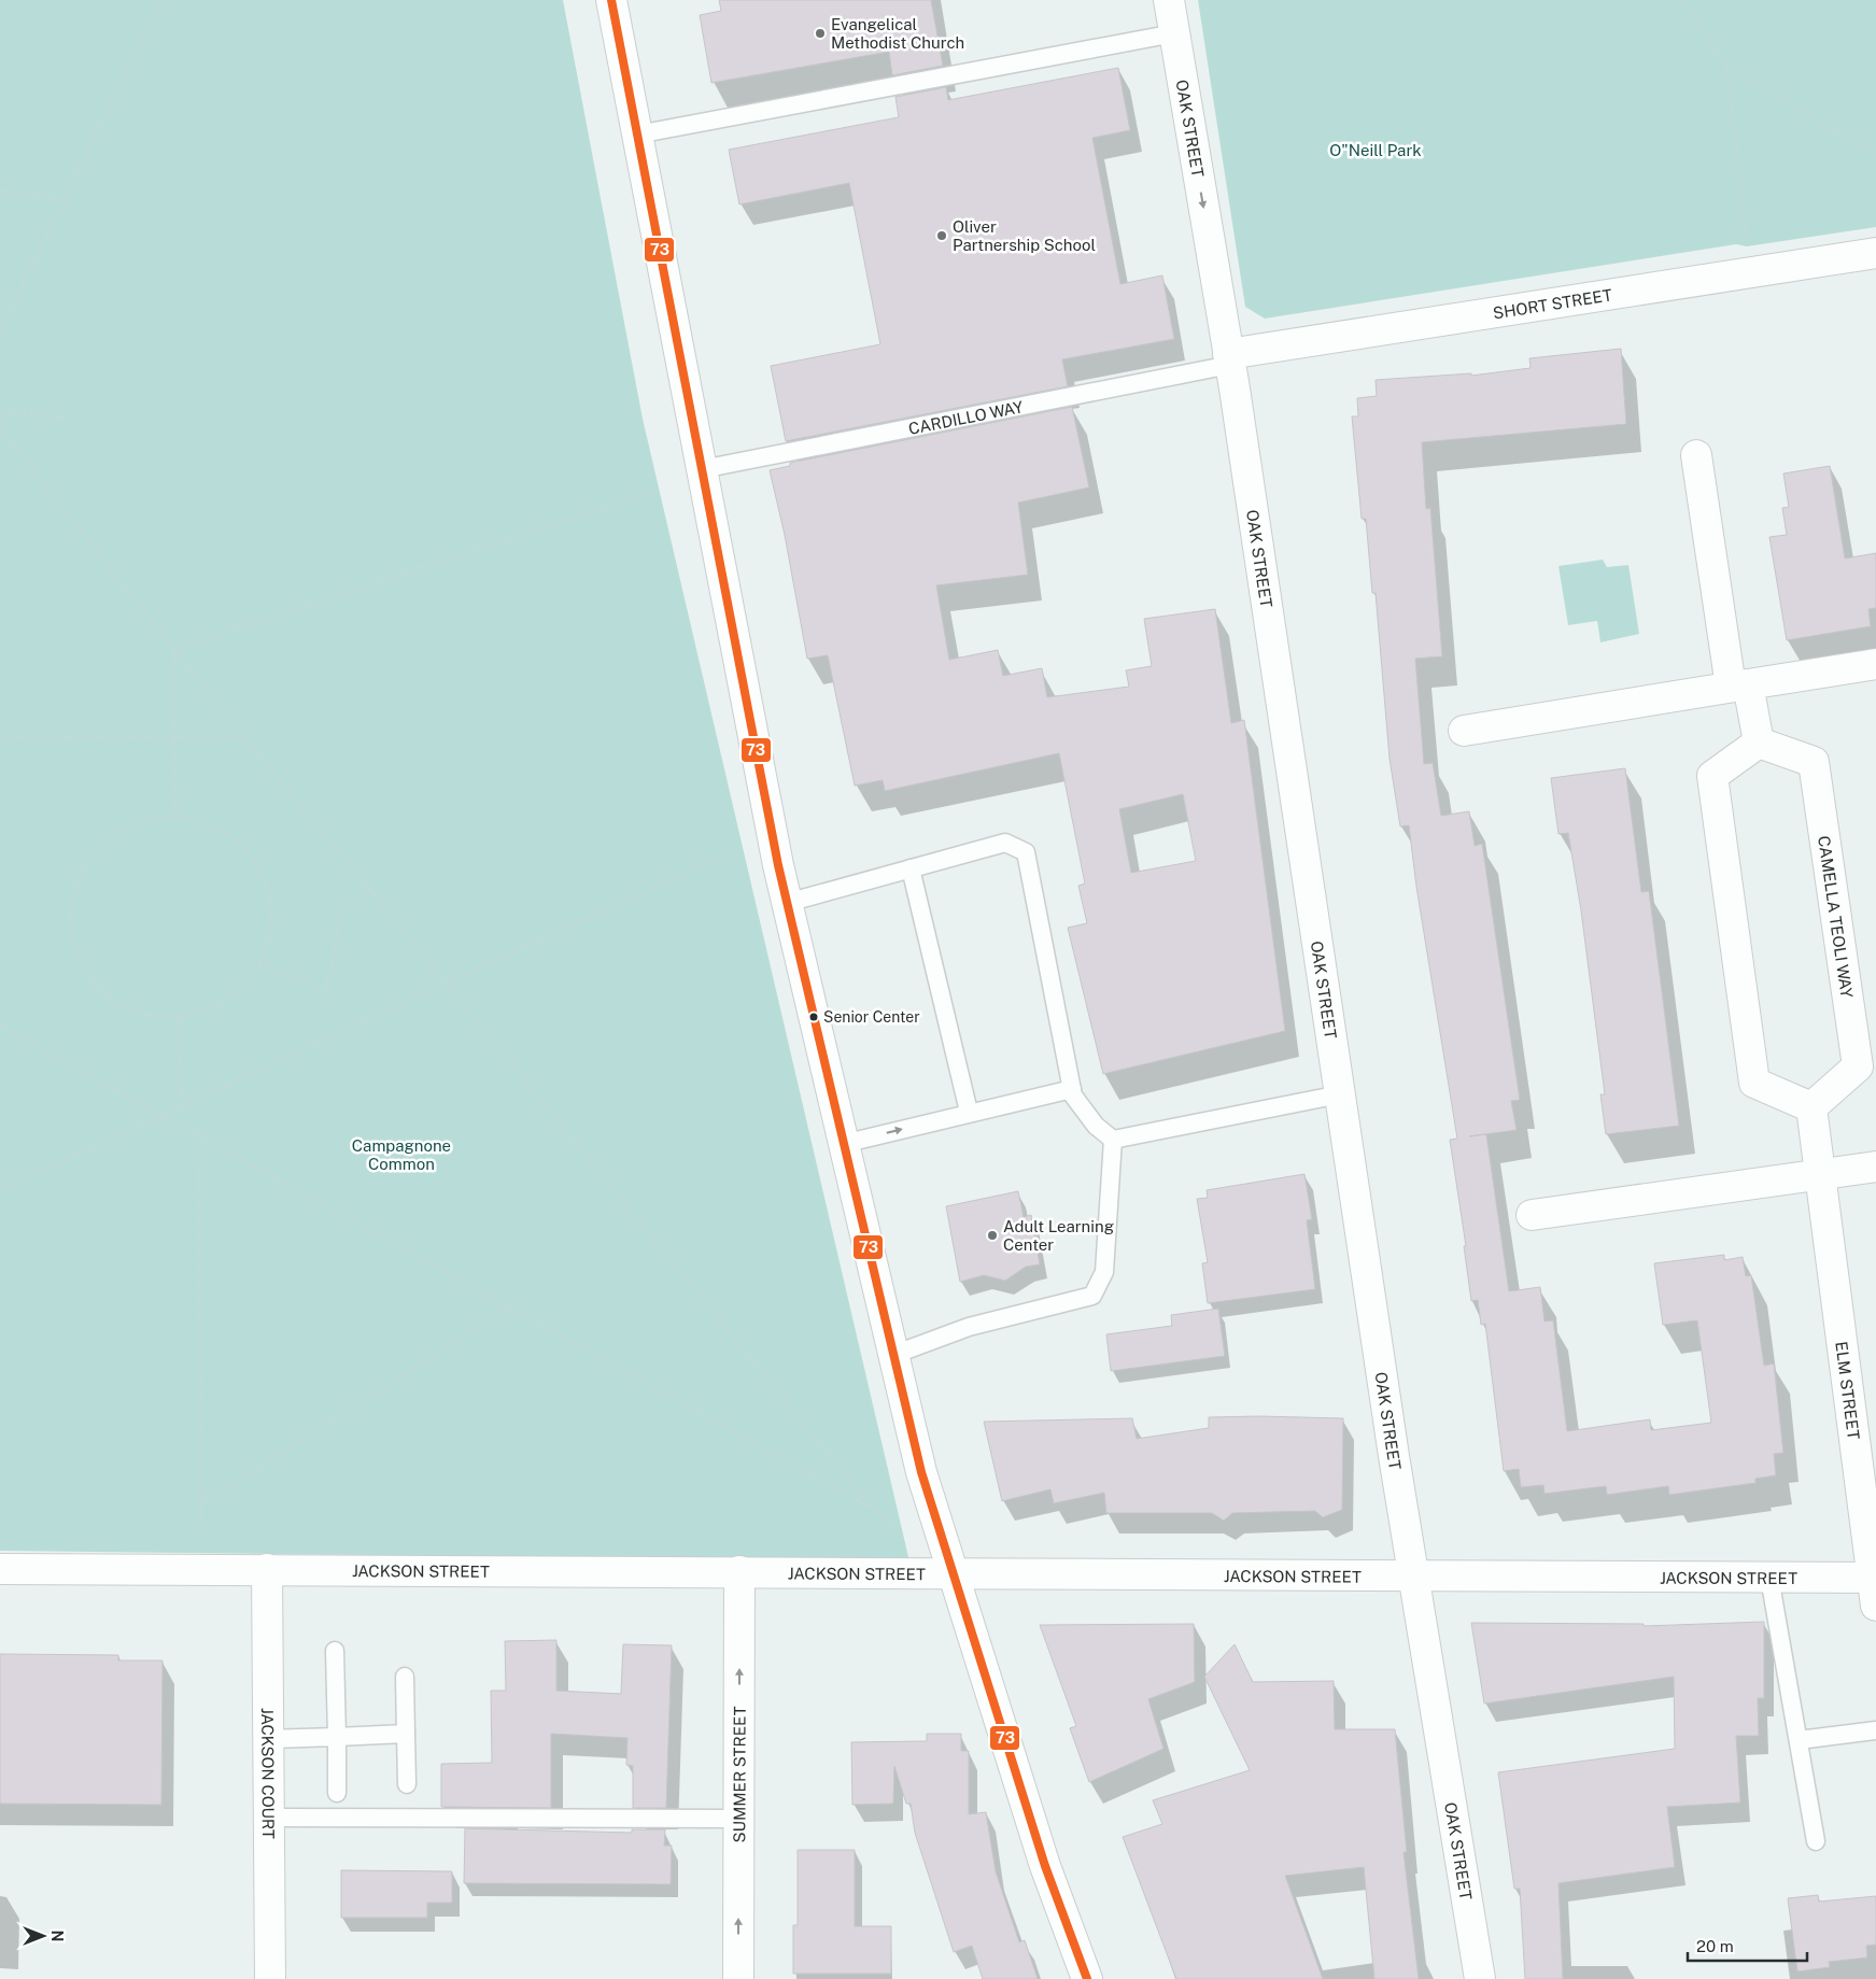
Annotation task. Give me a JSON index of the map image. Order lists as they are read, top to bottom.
{
  "streets": {
    "street": [
      "OAK STREET",
      "SHORT STREET",
      "CAMELLA TEOLI WAY",
      "ELM STREET",
      "JACKSON STREET",
      "JACKSON COURT",
      "SUMMER STREET"
    ],
    "lane": ["CARDILLO WAY"]
  },
  "crossings": [
    ["OAK STREET", "SHORT STREET"],
    ["OAK STREET", "CARDILLO WAY"],
    ["OAK STREET", "JACKSON STREET"],
    ["SHORT STREET", "CARDILLO WAY"],
    ["ELM STREET", "JACKSON STREET"],
    ["JACKSON STREET", "JACKSON COURT"],
    ["JACKSON STREET", "SUMMER STREET"]
  ],
  "parks": ["O\"Neill Park", "Campagnone Common"],
  "places": [
    "Evangelical Methodist Church",
    "Oliver Partnership School",
    "Senior Center",
    "Adult Learning Center"
  ],
  "lines": ["transit line 73"],
  "scale_bar": "20 m",
  "north": "right"
}
